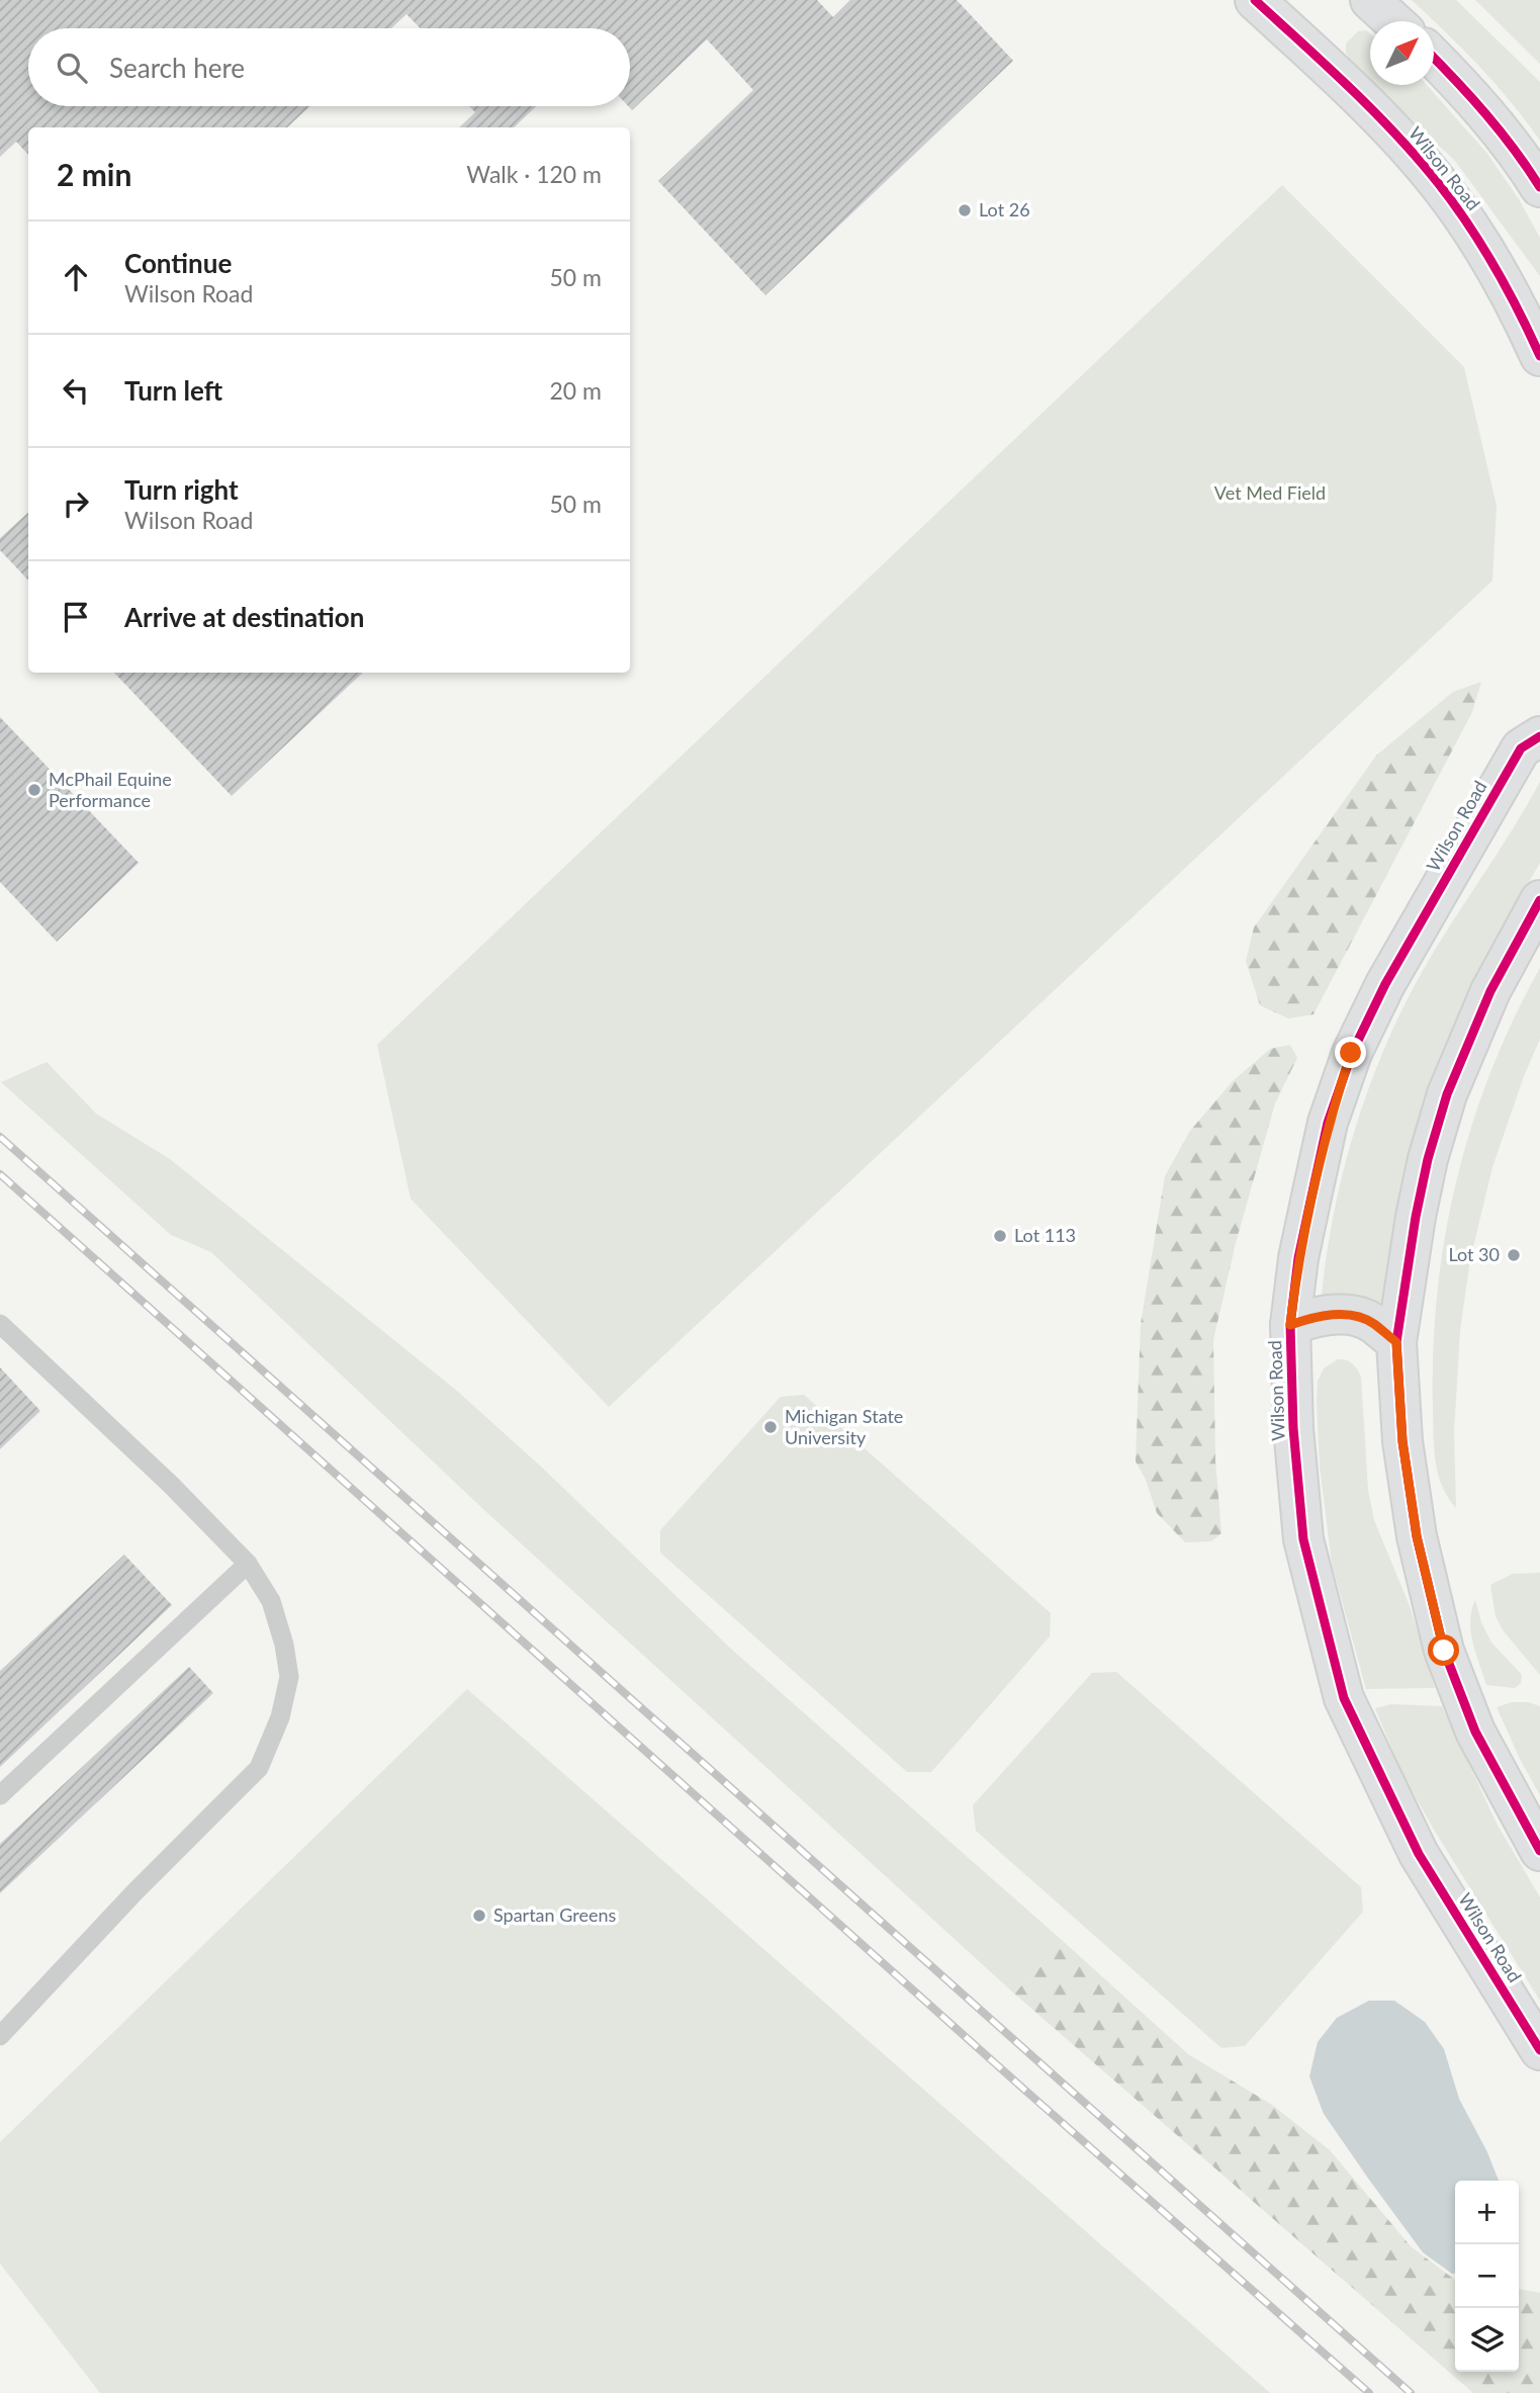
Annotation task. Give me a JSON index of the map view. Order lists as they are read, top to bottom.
{
  "streets": {
    "street": ["Wilson Road"]
  },
  "parks": ["Vet Med Field"],
  "places": [
    "Lot 26",
    "McPhail Equine Performance",
    "Lot 113",
    "Lot 30",
    "Michigan State University",
    "Spartan Greens"
  ],
  "north": "top right",
  "page": {
    "search": "Search here",
    "heading": ["2 min", "Walk · 120 m"],
    "list": [
      ["Continue", "Wilson Road", "50 m"],
      ["Turn left", "20 m"],
      ["Turn right", "Wilson Road", "50 m"],
      "Arrive at destination"
    ],
    "map_buttons": ["+", "−"]
  }
}
